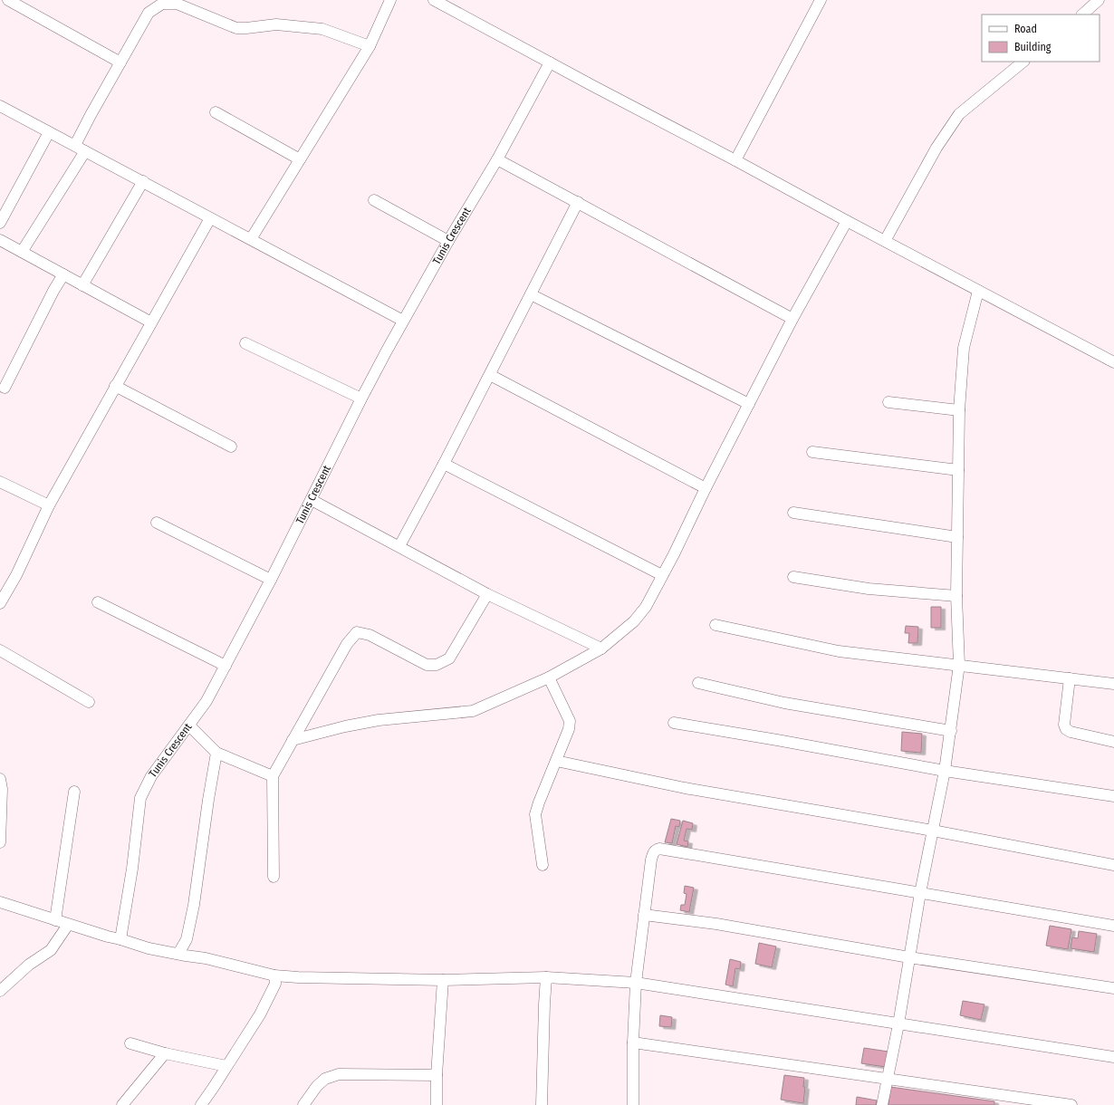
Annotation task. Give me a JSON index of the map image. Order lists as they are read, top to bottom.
{
  "streets": {
    "street": ["Tunis Crescent"]
  },
  "legend": ["Road", "Building"]
}
